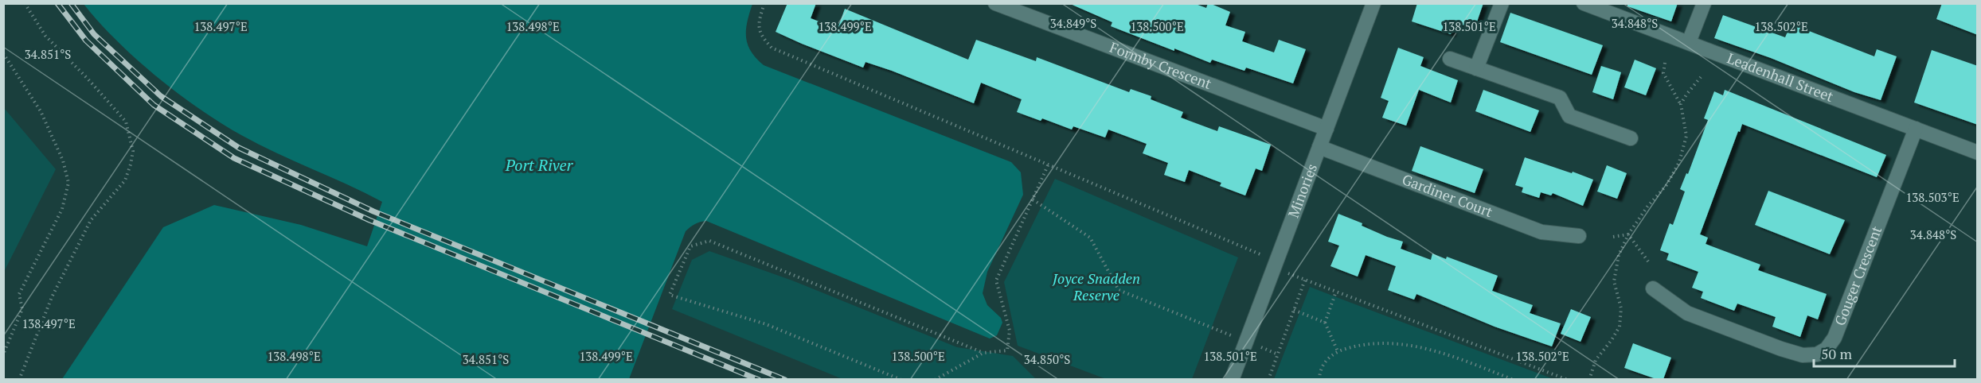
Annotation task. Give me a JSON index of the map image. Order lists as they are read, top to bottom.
{
  "streets": {
    "street": [
      "Formby Crescent",
      "Leadenhall Street",
      "Minories",
      "Gardiner Court",
      "Gouger Crescent"
    ]
  },
  "crossings": [
    ["Formby Crescent", "Minories"],
    ["Leadenhall Street", "Gouger Crescent"],
    ["Minories", "Gardiner Court"]
  ],
  "water": ["Port River"],
  "parks": ["Joyce Snadden Reserve"],
  "scale_bar": "50 m",
  "coordinates": [
    "34.849°S",
    "34.848°S",
    "138.498°E",
    "138.499°E",
    "138.500°E",
    "138.501°E",
    "138.502°E",
    "138.497°E",
    "34.851°S",
    "138.503°E",
    "34.850°S"
  ]
}
